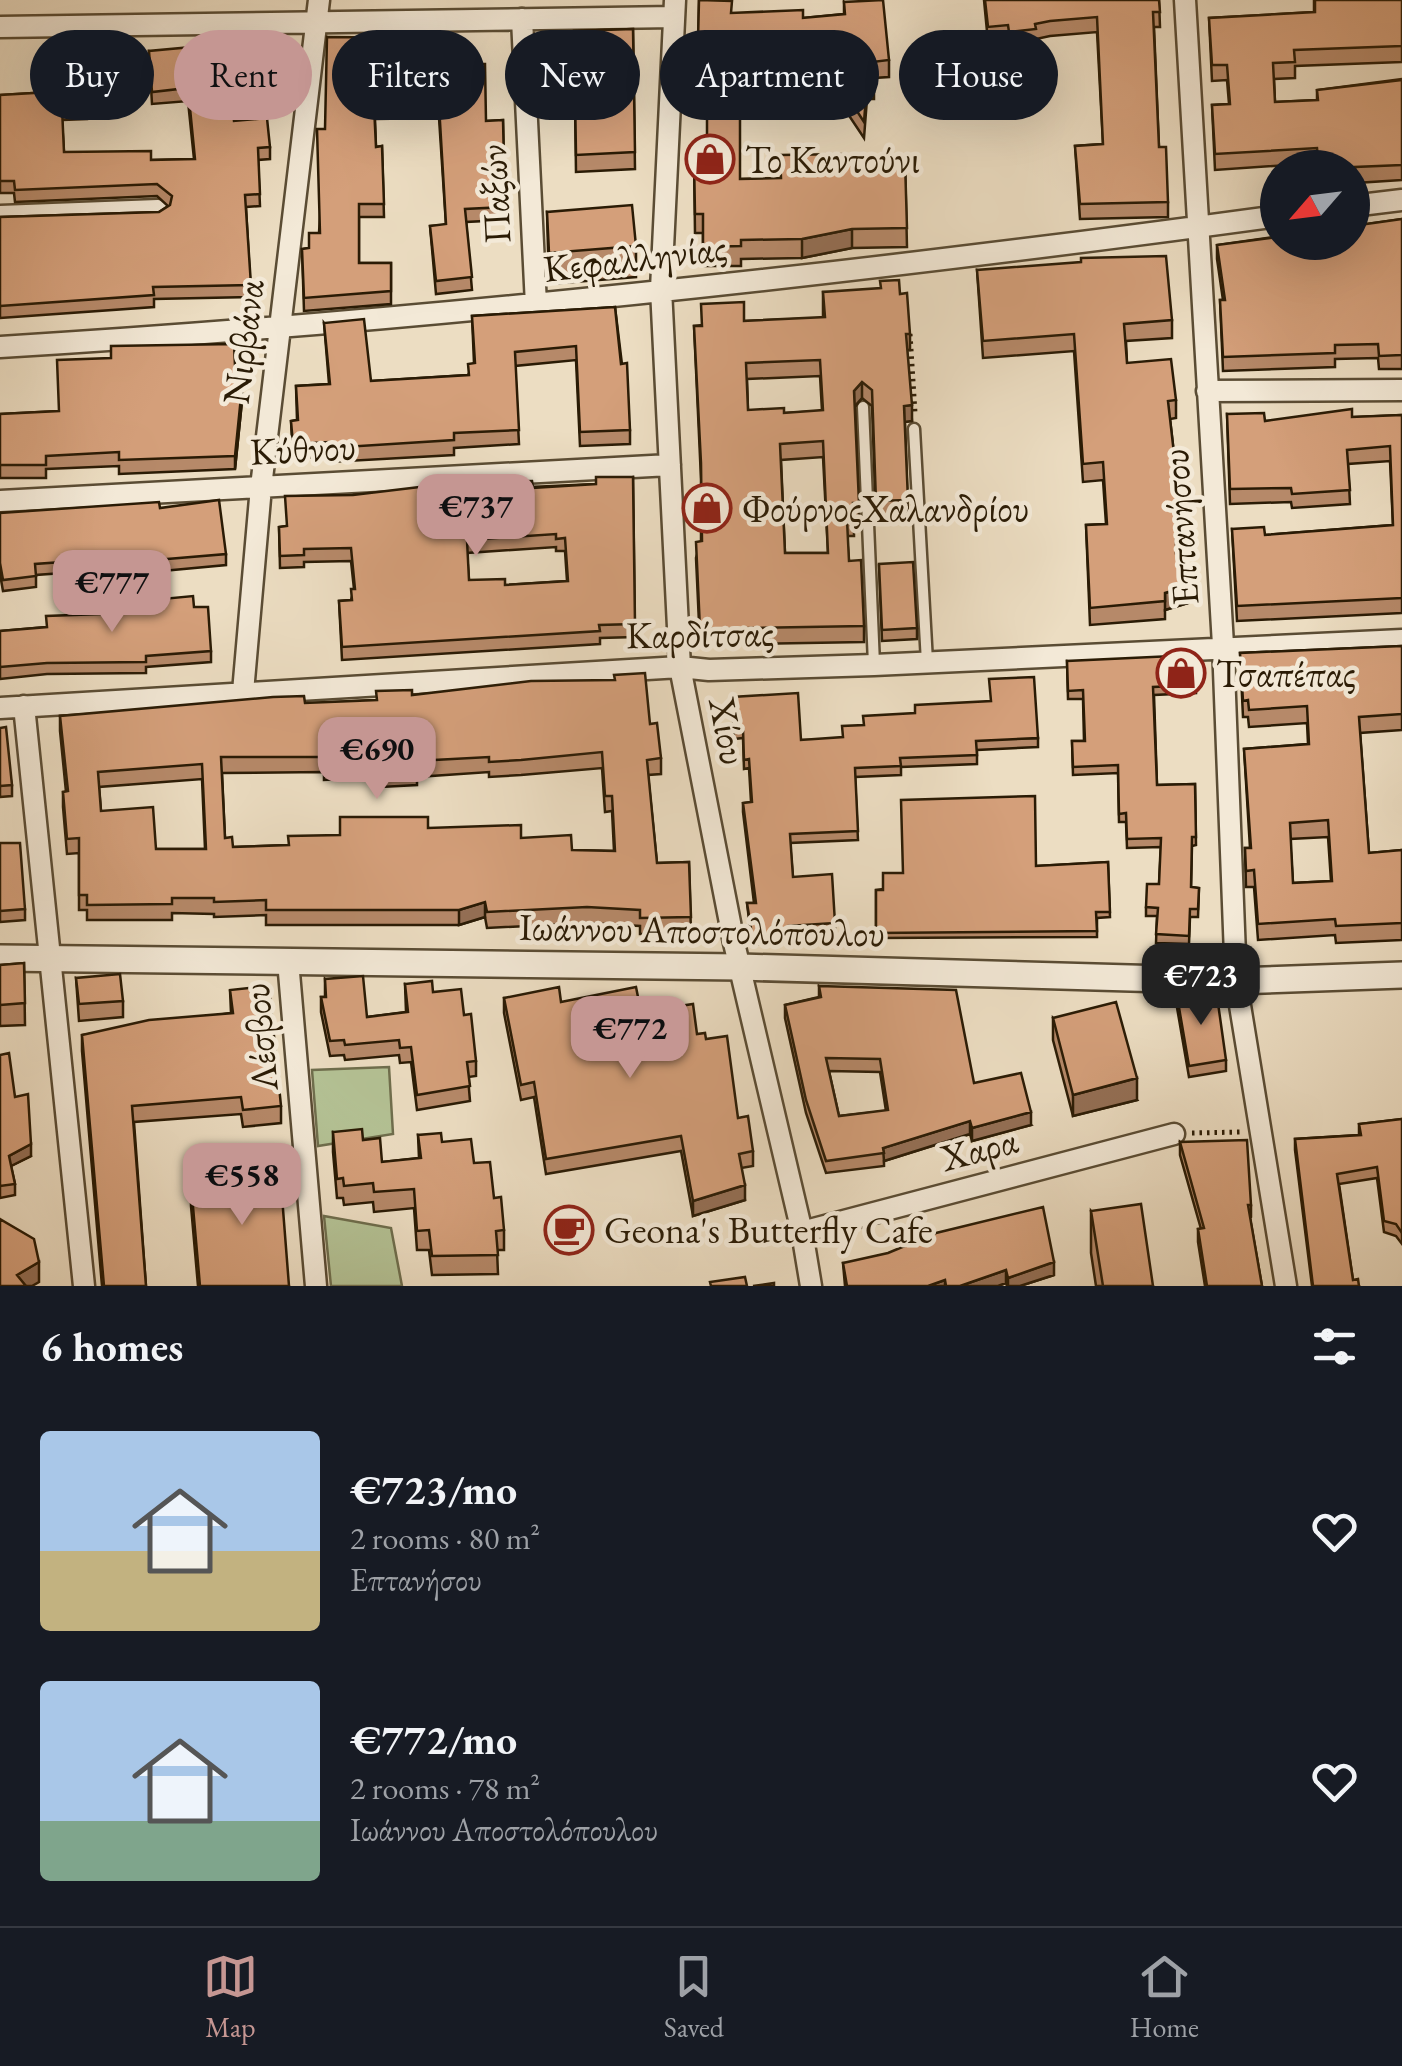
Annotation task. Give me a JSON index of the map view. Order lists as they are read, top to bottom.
{
  "streets": {
    "street": [
      "Παξών",
      "Κεφαλληνίας",
      "Νιρβάνα",
      "Κύθνου",
      "Επτανήσου",
      "Καρδίτσας",
      "Χίου",
      "Ιωάννου Αποστολόπουλου",
      "Λέσβου",
      "Χαρα"
    ]
  },
  "crossings": [
    ["Παξών", "Κεφαλληνίας"],
    ["Κεφαλληνίας", "Νιρβάνα"],
    ["Κεφαλληνίας", "Επτανήσου"],
    ["Κεφαλληνίας", "Χίου"],
    ["Νιρβάνα", "Κύθνου"],
    ["Νιρβάνα", "Καρδίτσας"],
    ["Κύθνου", "Χίου"],
    ["Επτανήσου", "Καρδίτσας"],
    ["Επτανήσου", "Ιωάννου Αποστολόπουλου"],
    ["Καρδίτσας", "Χίου"],
    ["Χίου", "Ιωάννου Αποστολόπουλου"],
    ["Χίου", "Χαρα"],
    ["Ιωάννου Αποστολόπουλου", "Λέσβου"]
  ],
  "places": {
    "shop": ["Το Καντούνι", "ΦούρνοςΧαλανδρίου", "Τσαπέπας"],
    "cafe": ["Geona's Butterfly Cafe"]
  },
  "north": "bottom left",
  "page": {
    "chip": [
      "Buy",
      "Rent",
      "Filters",
      "New",
      "Apartment",
      "House"
    ],
    "price": [
      "€737",
      "€777",
      "€690",
      "€723",
      "€772",
      "€558"
    ],
    "heading": "6 homes",
    "list": [
      {
        "name": "€723/mo",
        "note": "2 rooms · 80 m² · Επτανήσου"
      },
      {
        "name": "€772/mo",
        "note": "2 rooms · 78 m² · Ιωάννου Αποστολόπουλου"
      }
    ],
    "tabs": ["Map", "Saved", "Home"]
  }
}
